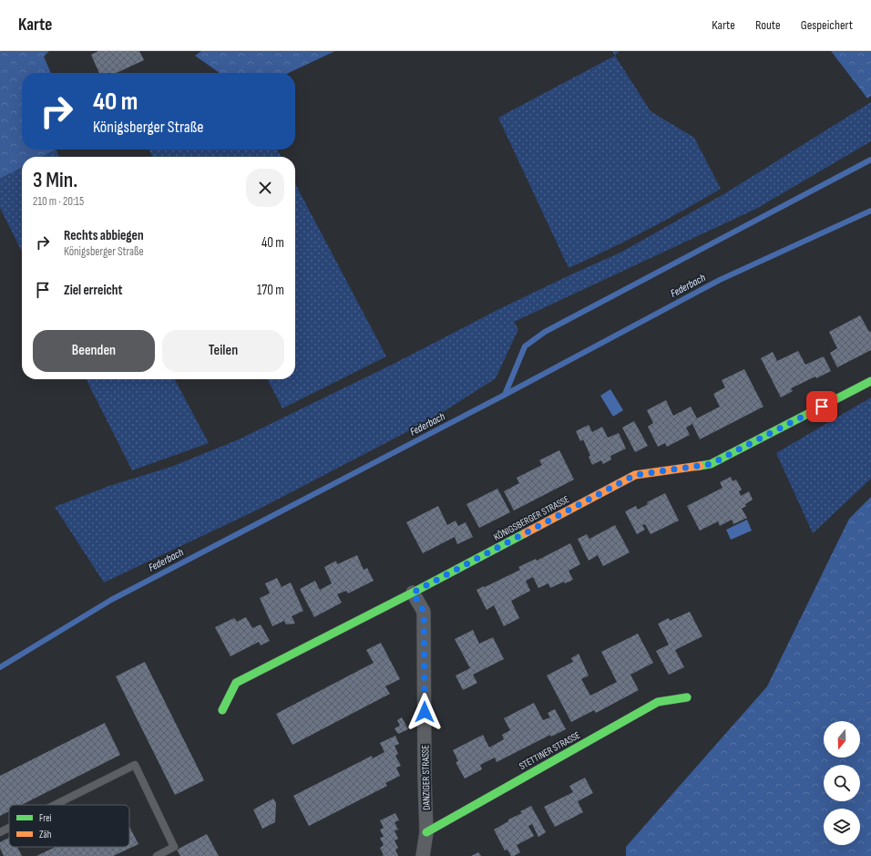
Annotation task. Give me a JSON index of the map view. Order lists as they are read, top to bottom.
{
  "streets": {
    "street": ["KÖNIGSBERGER STRASSE", "STETTINER STRASSE", "DANZIGER STRASSE"]
  },
  "crossings": [
    ["KÖNIGSBERGER STRASSE", "DANZIGER STRASSE"],
    ["STETTINER STRASSE", "DANZIGER STRASSE"]
  ],
  "water": ["Federbach"],
  "legend": ["Frei", "Zäh"],
  "north": "bottom",
  "page": {
    "header": "Karte",
    "nav": ["Karte", "Route", "Gespeichert"],
    "turn": ["40 m", "Königsberger Straße"],
    "heading": ["3 Min.", "210 m · 20:15"],
    "list": [
      {
        "name": "Rechts abbiegen",
        "note": "Königsberger Straße",
        "value": "40 m"
      },
      {
        "name": "Ziel erreicht",
        "value": "170 m"
      }
    ],
    "buttons": ["Beenden", "Teilen"]
  }
}
